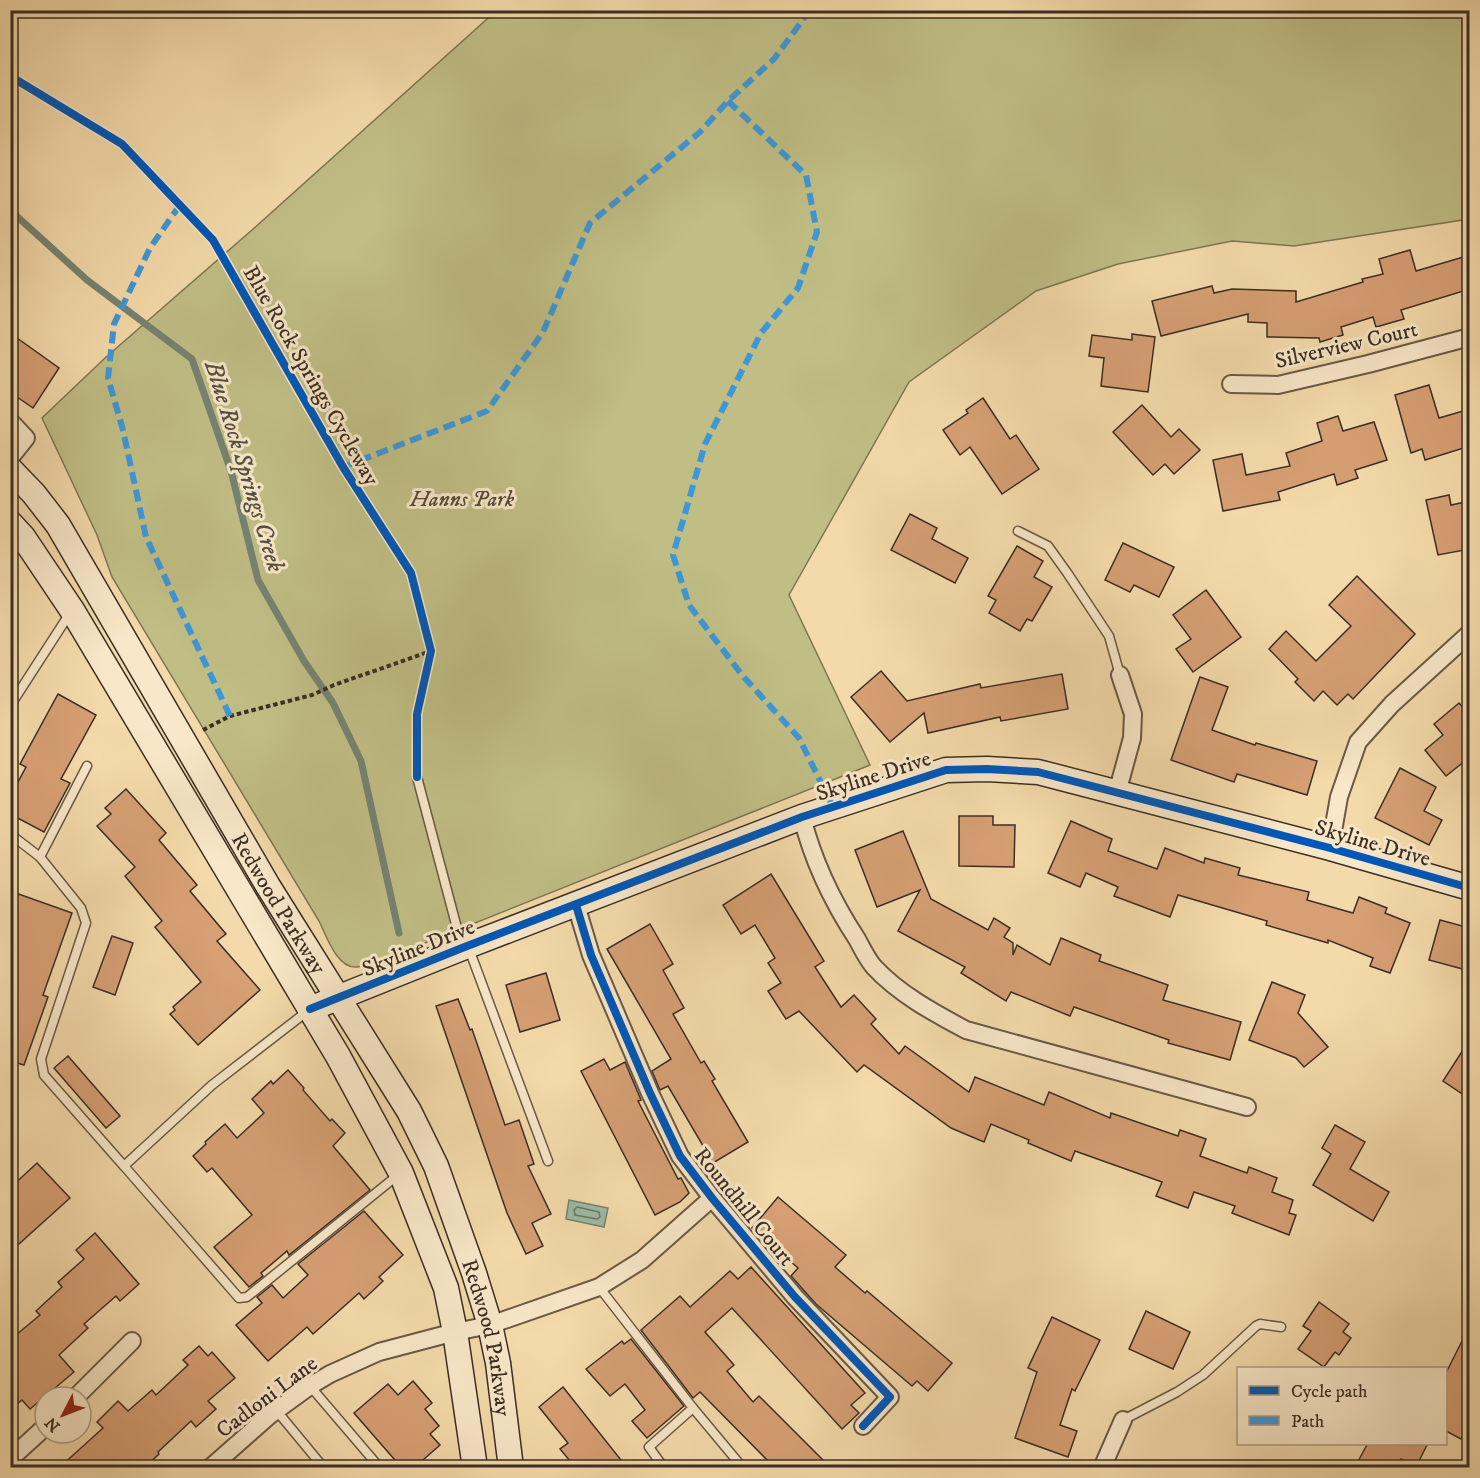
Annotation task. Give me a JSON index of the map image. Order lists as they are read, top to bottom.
{
  "streets": {
    "main road": ["Skyline Drive", "Redwood Parkway"],
    "street": ["Silverview Court", "Roundhill Court", "Cadloni Lane"],
    "cycle path": ["Blue Rock Springs Cycleway"]
  },
  "crossings": [
    ["Skyline Drive", "Redwood Parkway"],
    ["Skyline Drive", "Roundhill Court"],
    ["Redwood Parkway", "Cadloni Lane"],
    ["Roundhill Court", "Cadloni Lane"]
  ],
  "water": ["Blue Rock Springs Creek"],
  "parks": ["Hanns Park"],
  "legend": ["Cycle path", "Path"],
  "north": "bottom left"
}
